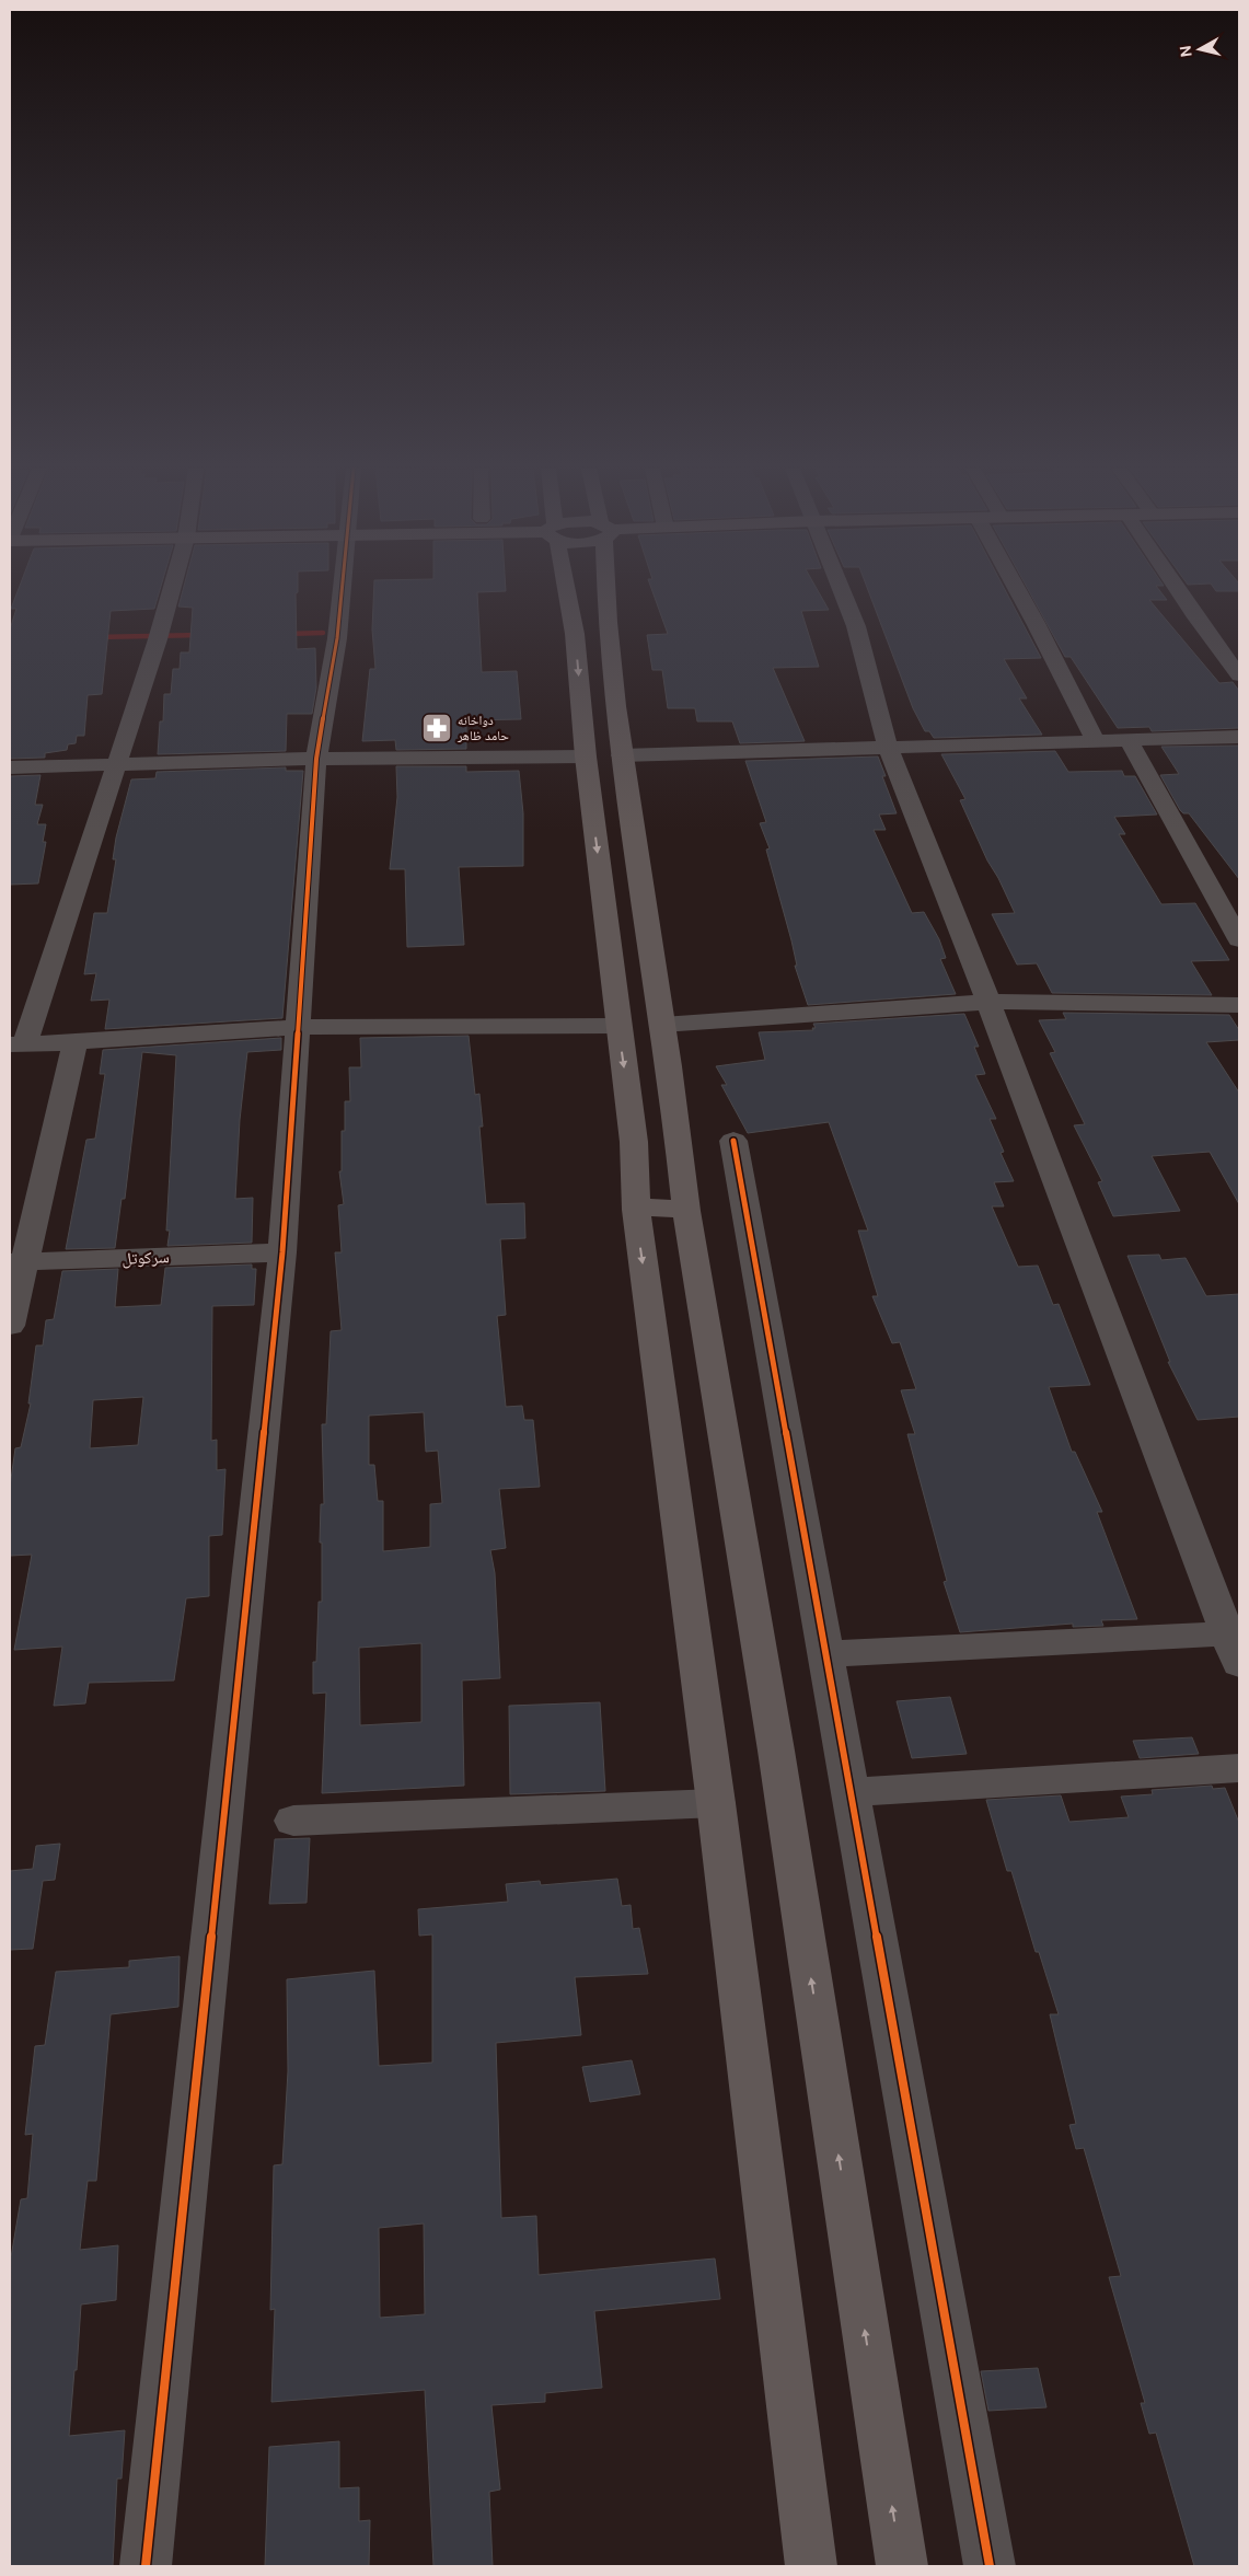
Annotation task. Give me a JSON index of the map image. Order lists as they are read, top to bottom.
{
  "streets": {
    "street": ["سرکوتل"]
  },
  "places": {
    "pharmacy": ["دواخانه حامد ظاهر"]
  },
  "north": "left"
}
